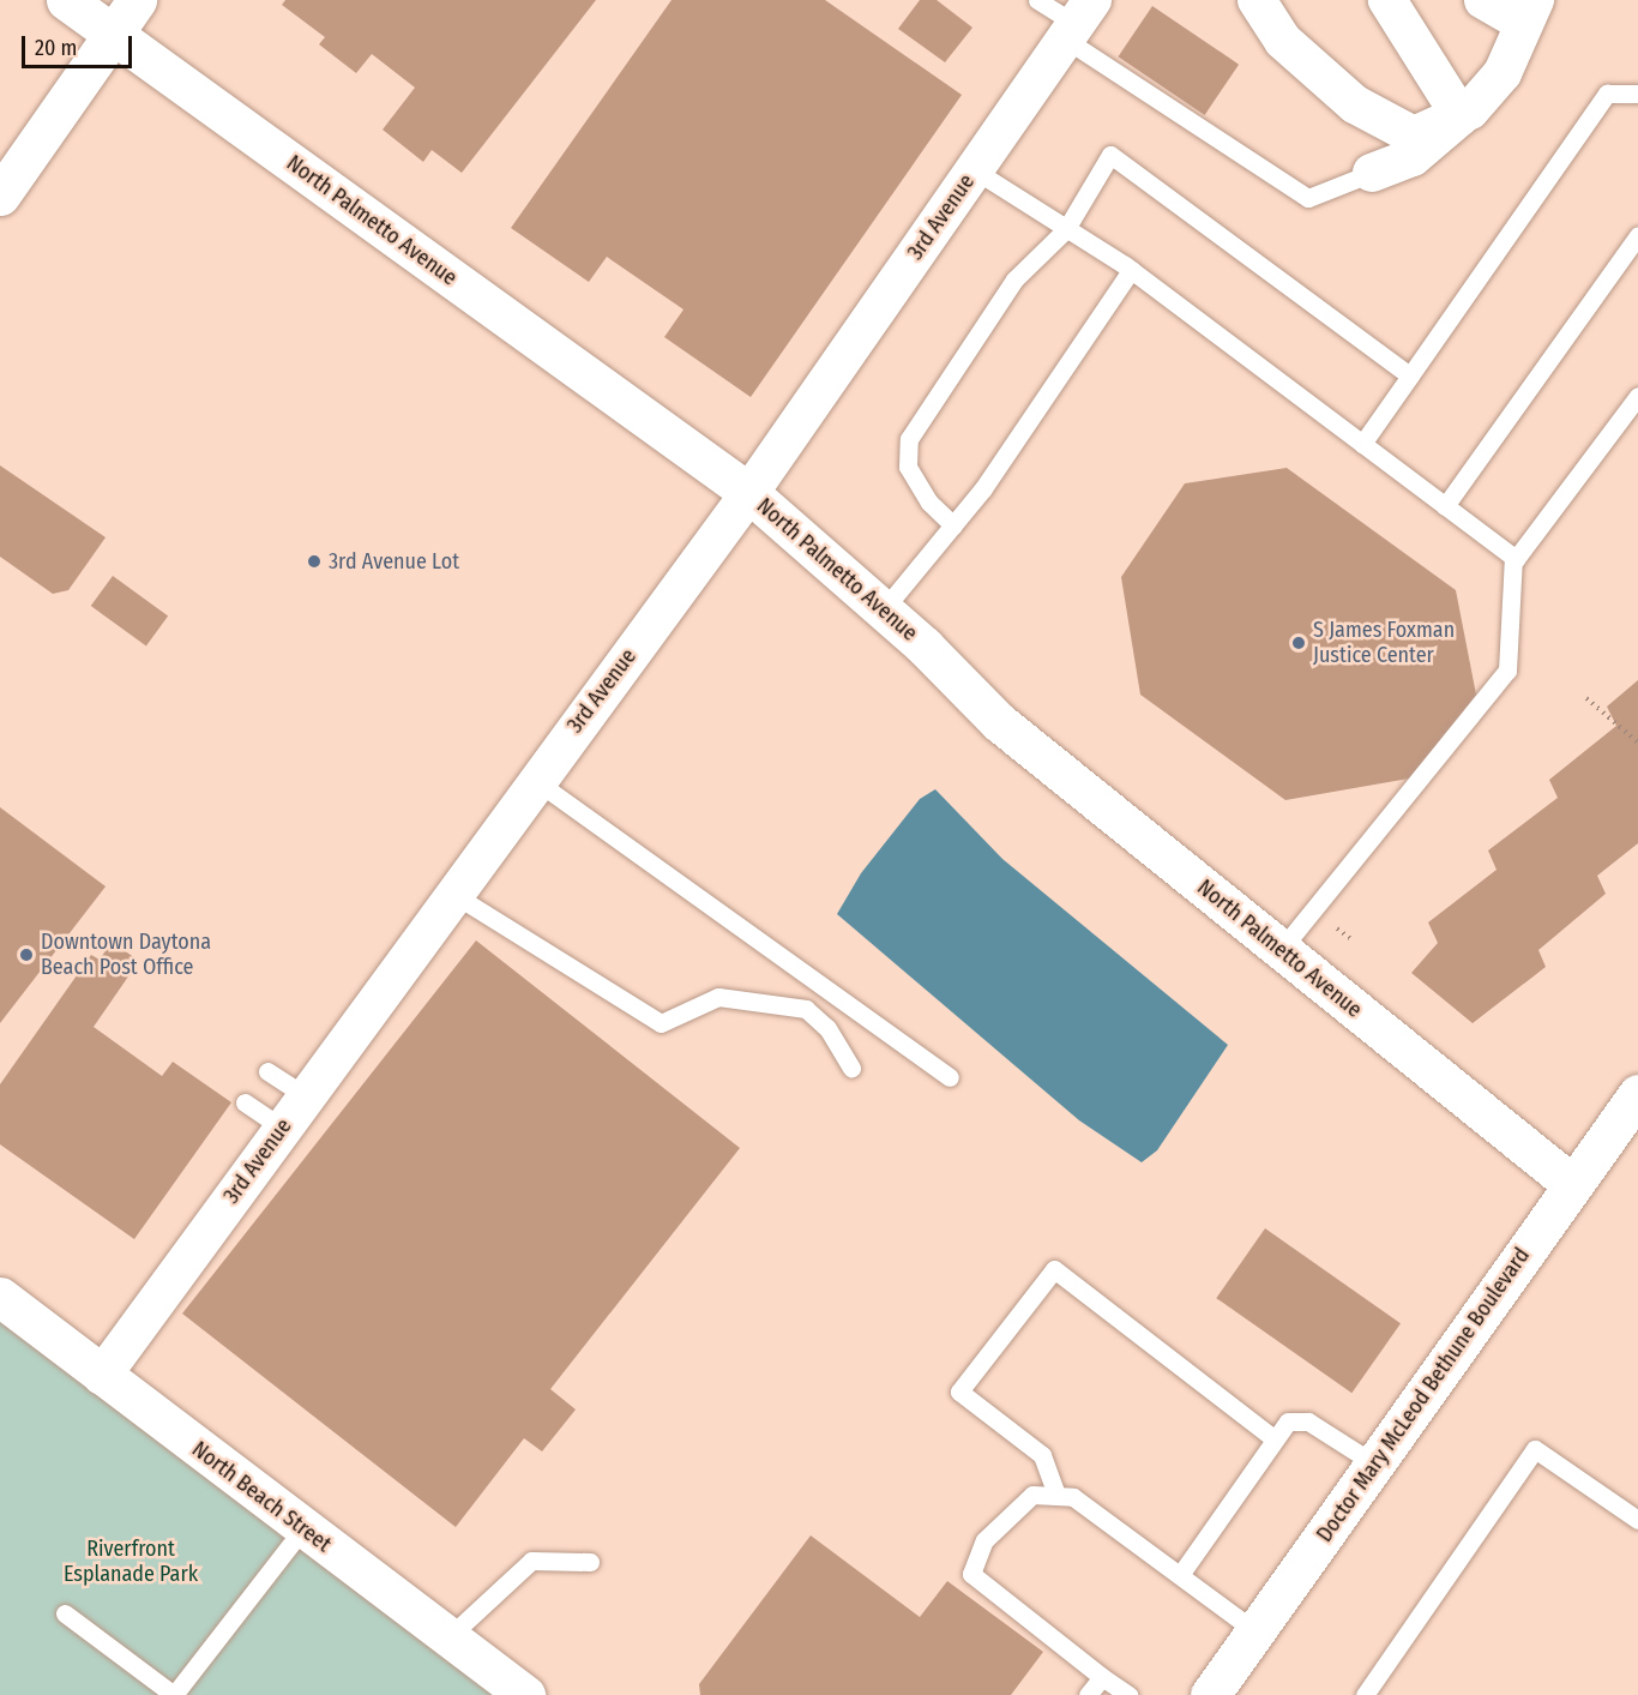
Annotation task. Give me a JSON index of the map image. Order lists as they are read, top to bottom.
{
  "streets": {
    "street": [
      "3rd Avenue",
      "North Palmetto Avenue",
      "Doctor Mary McLeod Bethune Boulevard",
      "North Beach Street"
    ]
  },
  "crossings": [
    ["3rd Avenue", "North Palmetto Avenue"],
    ["3rd Avenue", "North Beach Street"],
    ["North Palmetto Avenue", "Doctor Mary McLeod Bethune Boulevard"]
  ],
  "parks": ["Riverfront Esplanade Park"],
  "places": ["3rd Avenue Lot", "S James Foxman Justice Center", "Downtown Daytona Beach Post Office"],
  "scale_bar": "20 m"
}
